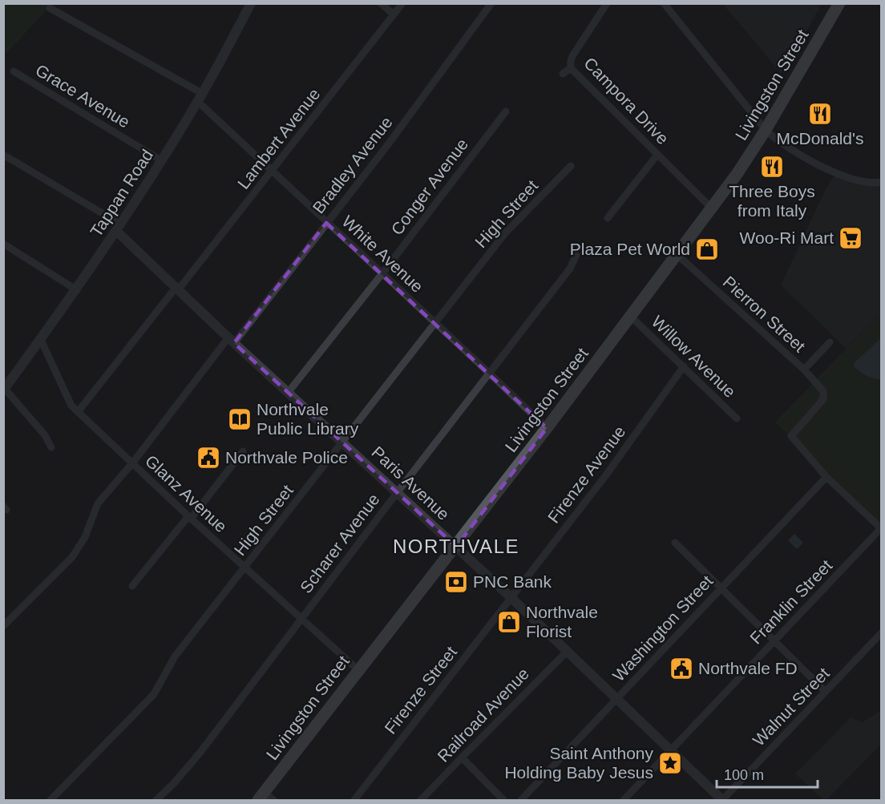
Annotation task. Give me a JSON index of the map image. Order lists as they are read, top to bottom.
{
  "streets": {
    "main road": ["Livingston Street"],
    "street": [
      "Grace Avenue",
      "Campora Drive",
      "Lambert Avenue",
      "Bradley Avenue",
      "Conger Avenue",
      "Tappan Road",
      "High Street",
      "White Avenue",
      "Pierron Street",
      "Willow Avenue",
      "Firenze Avenue",
      "Paris Avenue",
      "Glanz Avenue",
      "Scharer Avenue",
      "Franklin Street",
      "Washington Street",
      "Firenze Street",
      "Walnut Street",
      "Railroad Avenue"
    ]
  },
  "crossings": [
    ["Livingston Street", "Campora Drive"],
    ["Livingston Street", "White Avenue"],
    ["Livingston Street", "Pierron Street"],
    ["Livingston Street", "Willow Avenue"],
    ["Livingston Street", "Paris Avenue"],
    ["Livingston Street", "Glanz Avenue"],
    ["Grace Avenue", "Tappan Road"],
    ["Lambert Avenue", "White Avenue"],
    ["Lambert Avenue", "Paris Avenue"],
    ["Lambert Avenue", "Glanz Avenue"],
    ["Bradley Avenue", "White Avenue"],
    ["Bradley Avenue", "Paris Avenue"],
    ["Bradley Avenue", "Glanz Avenue"],
    ["Conger Avenue", "White Avenue"],
    ["Conger Avenue", "Paris Avenue"],
    ["Tappan Road", "White Avenue"],
    ["Tappan Road", "Paris Avenue"],
    ["Tappan Road", "Glanz Avenue"],
    ["High Street", "White Avenue"],
    ["High Street", "Paris Avenue"],
    ["High Street", "Glanz Avenue"],
    ["White Avenue", "Scharer Avenue"],
    ["Willow Avenue", "Firenze Avenue"],
    ["Firenze Avenue", "Paris Avenue"],
    ["Firenze Avenue", "Firenze Street"],
    ["Paris Avenue", "Scharer Avenue"],
    ["Paris Avenue", "Franklin Street"],
    ["Paris Avenue", "Washington Street"],
    ["Paris Avenue", "Firenze Street"],
    ["Paris Avenue", "Walnut Street"],
    ["Paris Avenue", "Railroad Avenue"],
    ["Glanz Avenue", "Scharer Avenue"]
  ],
  "districts": ["NORTHVALE"],
  "places": {
    "restaurant": ["McDonald's", "Three Boys from Italy"],
    "supermarket": ["Woo-Ri Mart"],
    "shop": ["Plaza Pet World", "Northvale Florist"],
    "library": ["Northvale Public Library"],
    "public building": ["Northvale Police", "Northvale FD"],
    "bank": ["PNC Bank"],
    "place": ["Saint Anthony Holding Baby Jesus"]
  },
  "scale_bar": "100 m"
}
